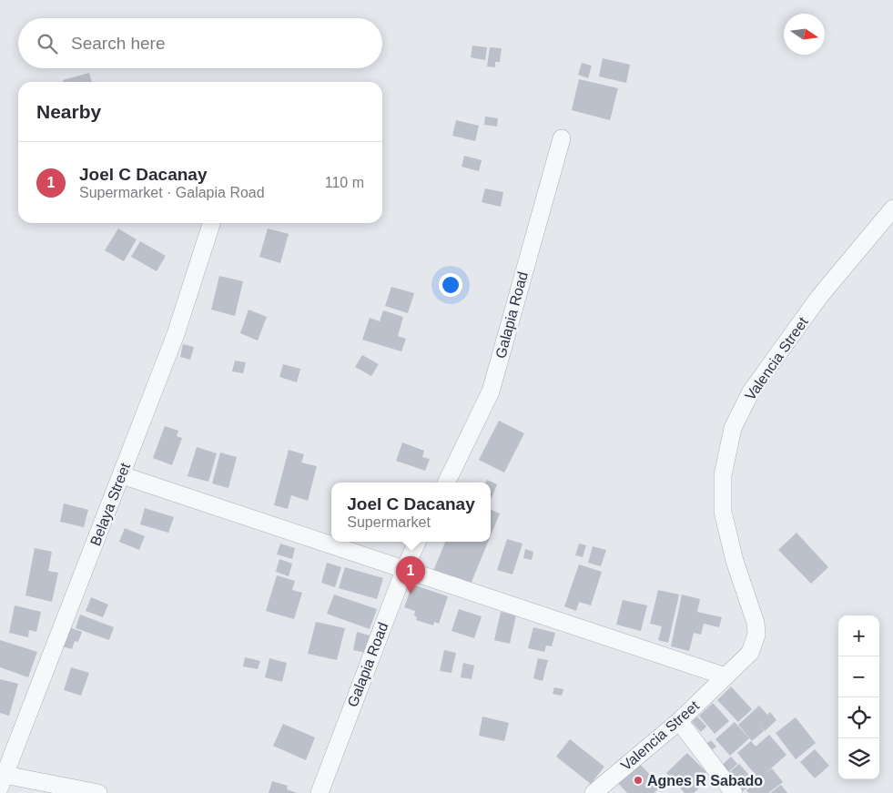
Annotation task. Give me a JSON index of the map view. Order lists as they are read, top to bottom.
{
  "streets": {
    "street": ["Galapia Road", "Valencia Street", "Belaya Street"]
  },
  "places": ["Agnes R Sabado"],
  "north": "right",
  "page": {
    "search": "Search here",
    "heading": "Nearby",
    "list": [
      {
        "mark": "1",
        "name": "Joel C Dacanay",
        "note": "Supermarket · Galapia Road",
        "value": "110 m"
      }
    ],
    "popup": ["Joel C Dacanay", "Supermarket"],
    "pins": "1",
    "map_buttons": ["+", "−"]
  }
}
